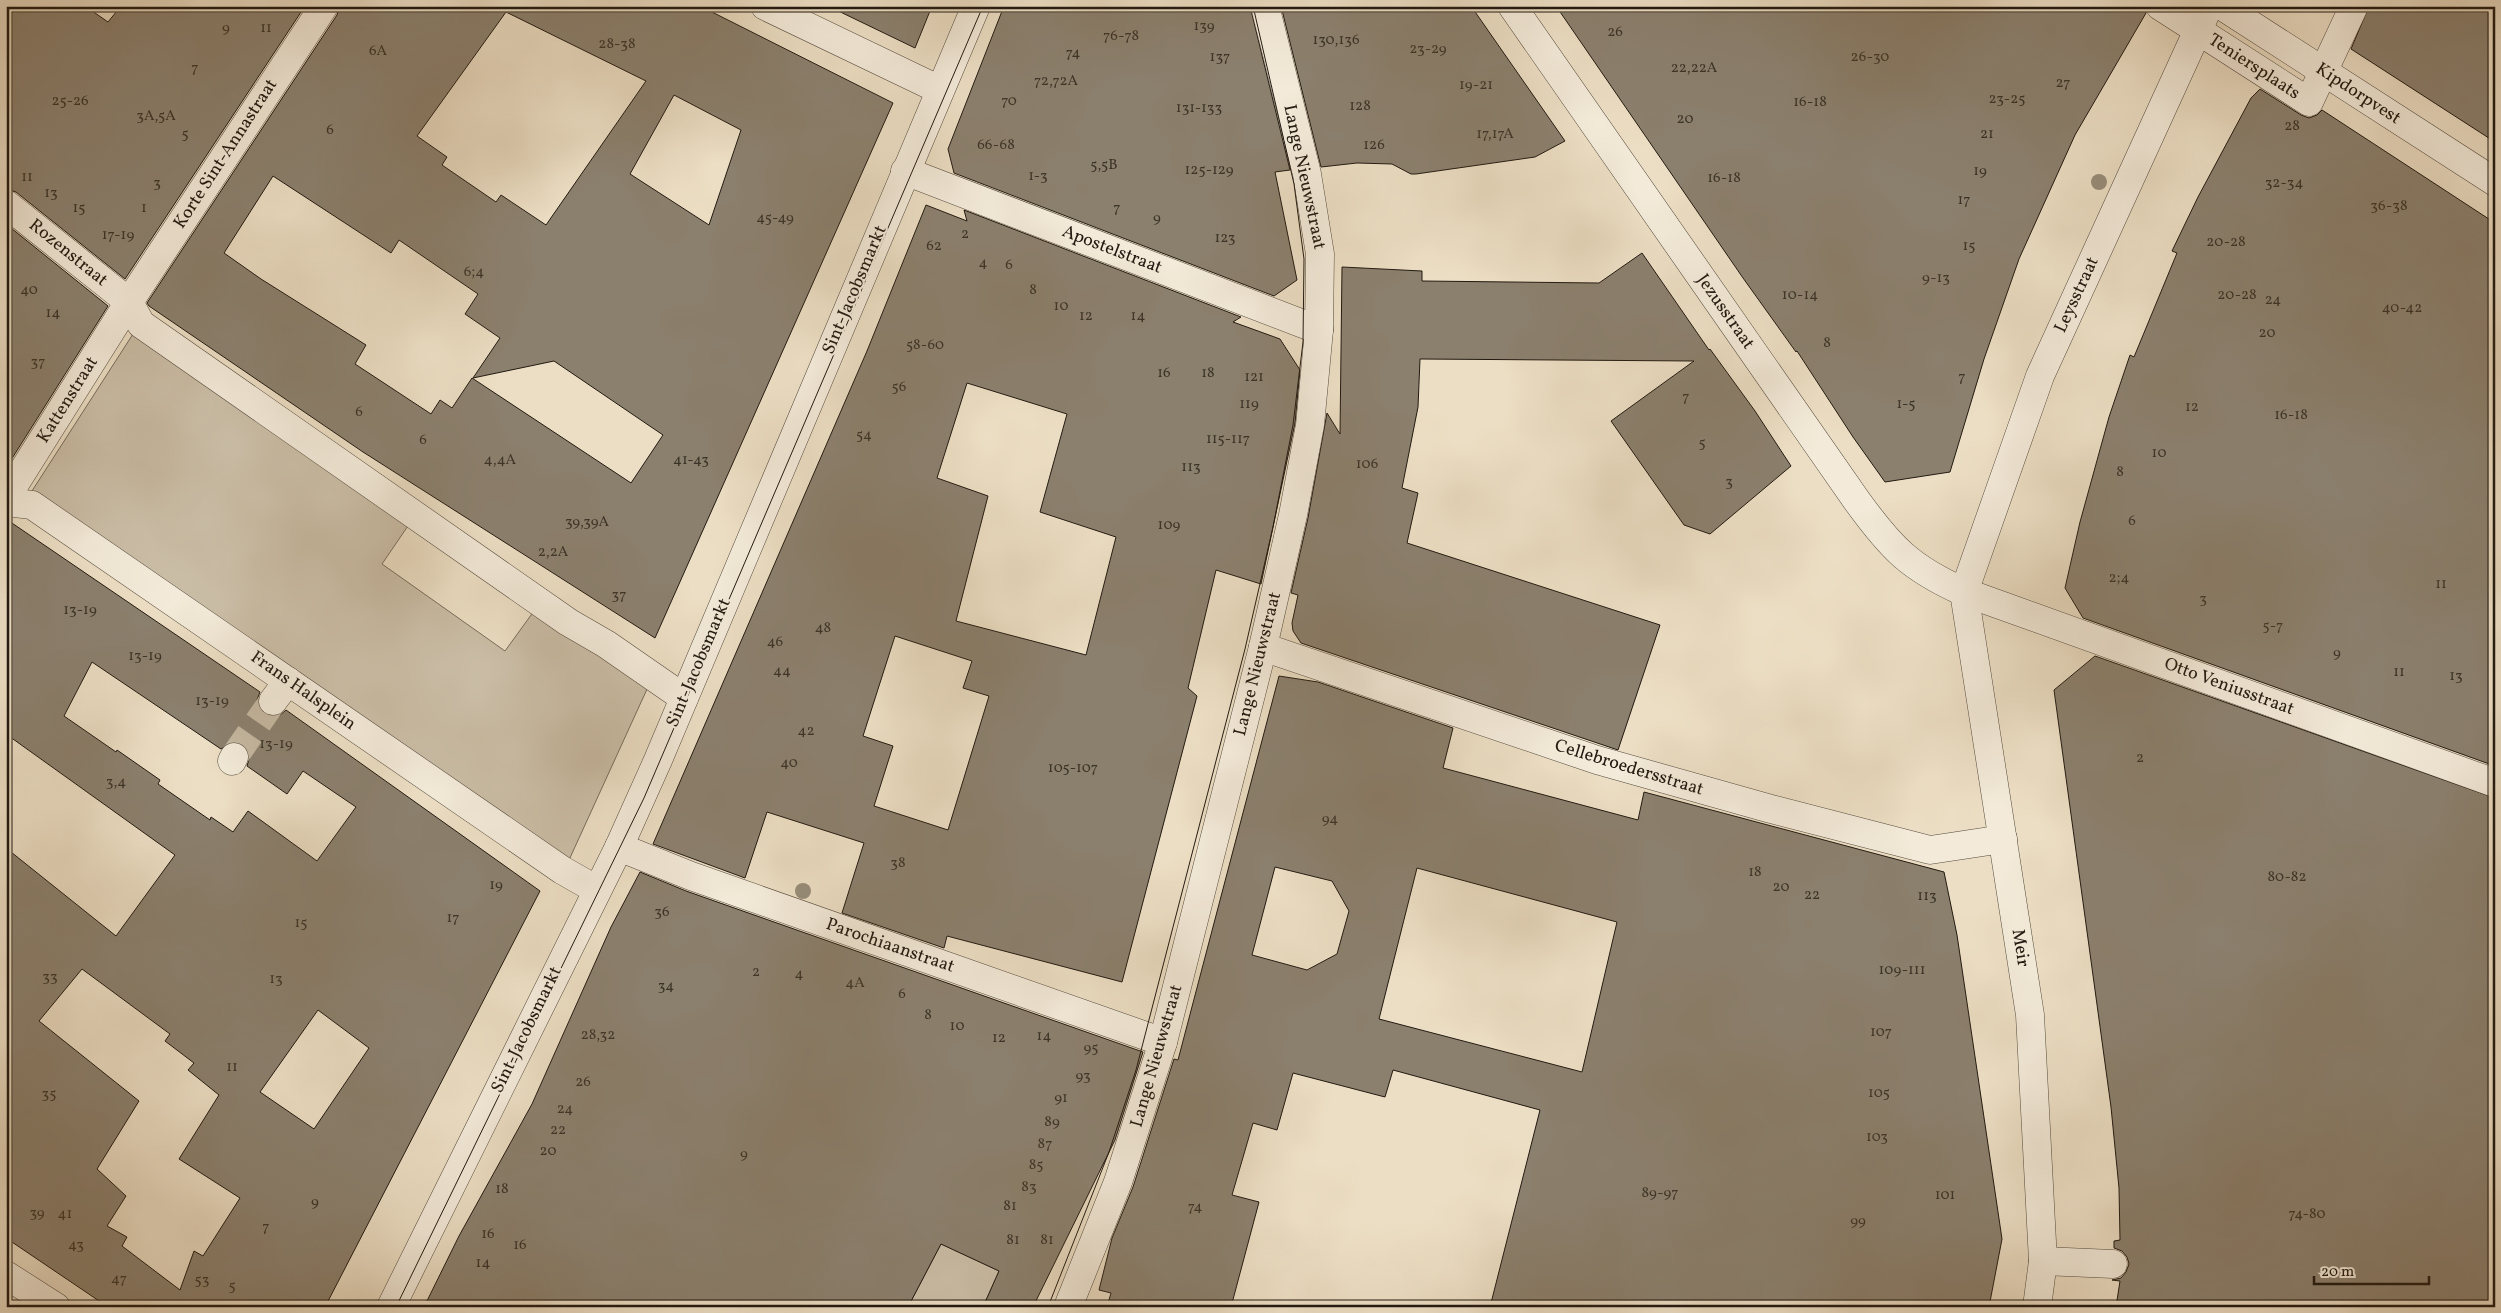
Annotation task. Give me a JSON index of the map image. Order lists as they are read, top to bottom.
{
  "streets": {
    "street": [
      "Teniersplaats",
      "Kipdorpvest",
      "Korte Sint-Annastraat",
      "Lange Nieuwstraat",
      "Apostelstraat",
      "Rozenstraat",
      "Sint-Jacobsmarkt",
      "Leysstraat",
      "Jezusstraat",
      "Kattenstraat",
      "Otto Veniusstraat",
      "Frans Halsplein",
      "Cellebroedersstraat",
      "Parochiaanstraat",
      "Meir"
    ]
  },
  "crossings": [
    ["Teniersplaats", "Kipdorpvest"],
    ["Teniersplaats", "Leysstraat"],
    ["Korte Sint-Annastraat", "Rozenstraat"],
    ["Korte Sint-Annastraat", "Kattenstraat"],
    ["Lange Nieuwstraat", "Apostelstraat"],
    ["Lange Nieuwstraat", "Cellebroedersstraat"],
    ["Lange Nieuwstraat", "Parochiaanstraat"],
    ["Apostelstraat", "Sint-Jacobsmarkt"],
    ["Rozenstraat", "Kattenstraat"],
    ["Sint-Jacobsmarkt", "Frans Halsplein"],
    ["Sint-Jacobsmarkt", "Parochiaanstraat"],
    ["Leysstraat", "Jezusstraat"],
    ["Leysstraat", "Otto Veniusstraat"],
    ["Leysstraat", "Meir"],
    ["Jezusstraat", "Otto Veniusstraat"],
    ["Jezusstraat", "Meir"],
    ["Otto Veniusstraat", "Meir"],
    ["Cellebroedersstraat", "Meir"]
  ],
  "house_numbers": [
    "139",
    "9",
    "11",
    "26",
    "76-78",
    "130,136",
    "28-38",
    "23-29",
    "6A",
    "74",
    "137",
    "26-30",
    "7",
    "22,22A",
    "72,72A",
    "27",
    "19-21",
    "23-25",
    "25-26",
    "70",
    "16-18",
    "128",
    "131-133",
    "3A,5A",
    "20",
    "28",
    "6",
    "5",
    "17,17A",
    "21",
    "66-68",
    "126",
    "5,5B",
    "125-129",
    "19",
    "1-3",
    "11",
    "16-18",
    "3",
    "32-34",
    "13",
    "17",
    "36-38",
    "15",
    "1",
    "7",
    "45-49",
    "9",
    "2",
    "17-19",
    "123",
    "20-28",
    "62",
    "15",
    "4",
    "6",
    "6;4",
    "9-13",
    "40",
    "8",
    "10-14",
    "20-28",
    "24",
    "10",
    "40-42",
    "14",
    "12",
    "14",
    "20",
    "8",
    "58-60",
    "37",
    "16",
    "18",
    "121",
    "7",
    "56",
    "7",
    "119",
    "1-5",
    "12",
    "6",
    "16-18",
    "54",
    "115-117",
    "6",
    "5",
    "10",
    "4,4A",
    "41-43",
    "106",
    "113",
    "8",
    "3",
    "6",
    "39,39A",
    "109",
    "2,2A",
    "2;4",
    "11",
    "37",
    "3",
    "13-19",
    "5-7",
    "48",
    "46",
    "9",
    "13-19",
    "44",
    "11",
    "13",
    "13-19",
    "42",
    "13-19",
    "2",
    "40",
    "105-107",
    "3,4",
    "94",
    "38",
    "18",
    "80-82",
    "19",
    "20",
    "22",
    "113",
    "36",
    "17",
    "15",
    "109-111",
    "2",
    "4",
    "33",
    "13",
    "4A",
    "34",
    "6",
    "8",
    "10",
    "107",
    "28,32",
    "14",
    "12",
    "95",
    "11",
    "93",
    "26",
    "105",
    "35",
    "91",
    "24",
    "89",
    "22",
    "103",
    "87",
    "20",
    "9",
    "85",
    "83",
    "18",
    "89-97",
    "101",
    "9",
    "81",
    "74",
    "39",
    "41",
    "74-80",
    "99",
    "7",
    "16",
    "81",
    "81",
    "43",
    "16",
    "14",
    "47",
    "53",
    "5"
  ],
  "scale_bar": "20 m"
}
